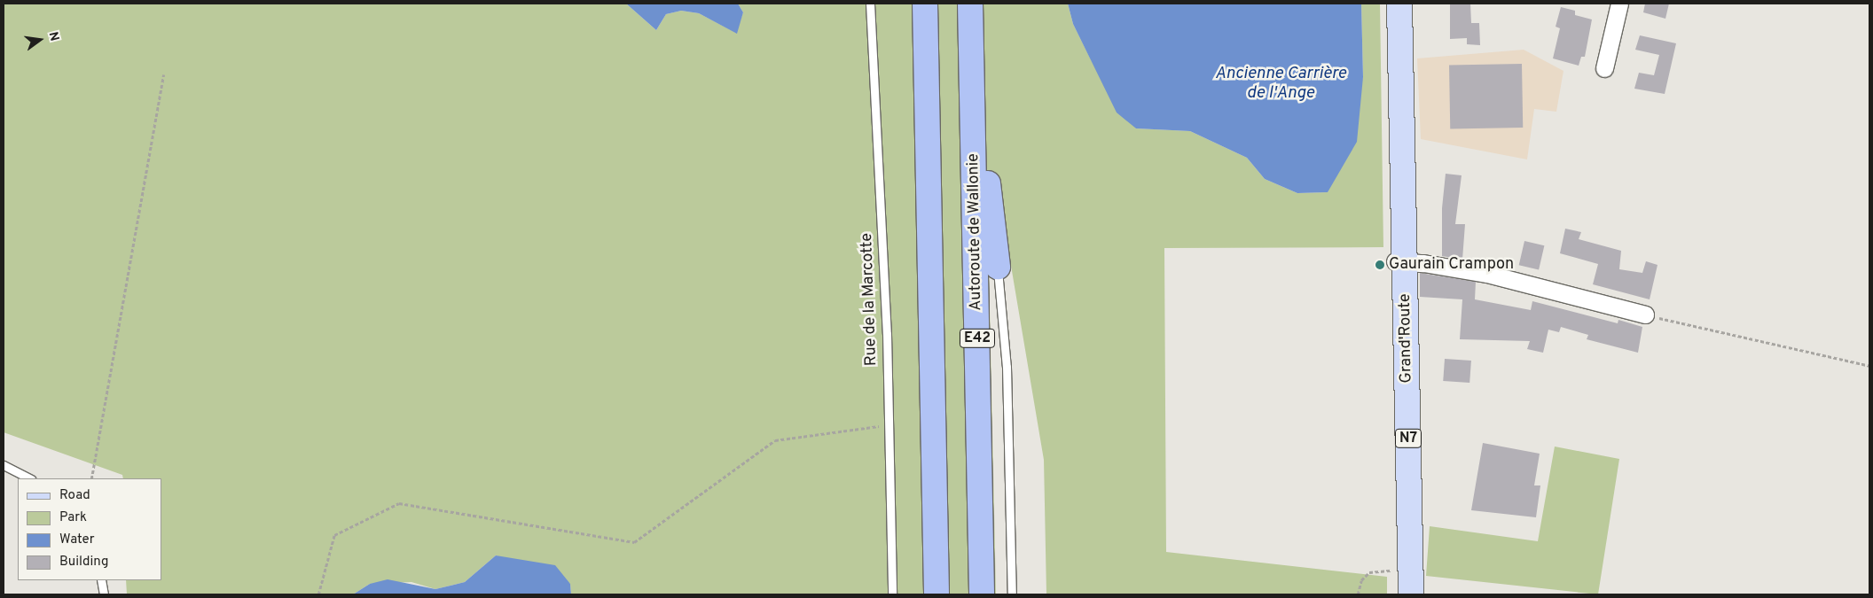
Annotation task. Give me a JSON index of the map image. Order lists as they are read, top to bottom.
{
  "streets": {
    "highway": ["Autoroute de Wallonie", "E42"],
    "main road": ["Grand'Route", "N7"],
    "lane": ["Rue de la Marcotte"]
  },
  "water": ["Ancienne Carrière de l'Ange"],
  "places": ["Gaurain Crampon"],
  "legend": [
    "Road",
    "Park",
    "Water",
    "Building"
  ],
  "north": "right"
}
